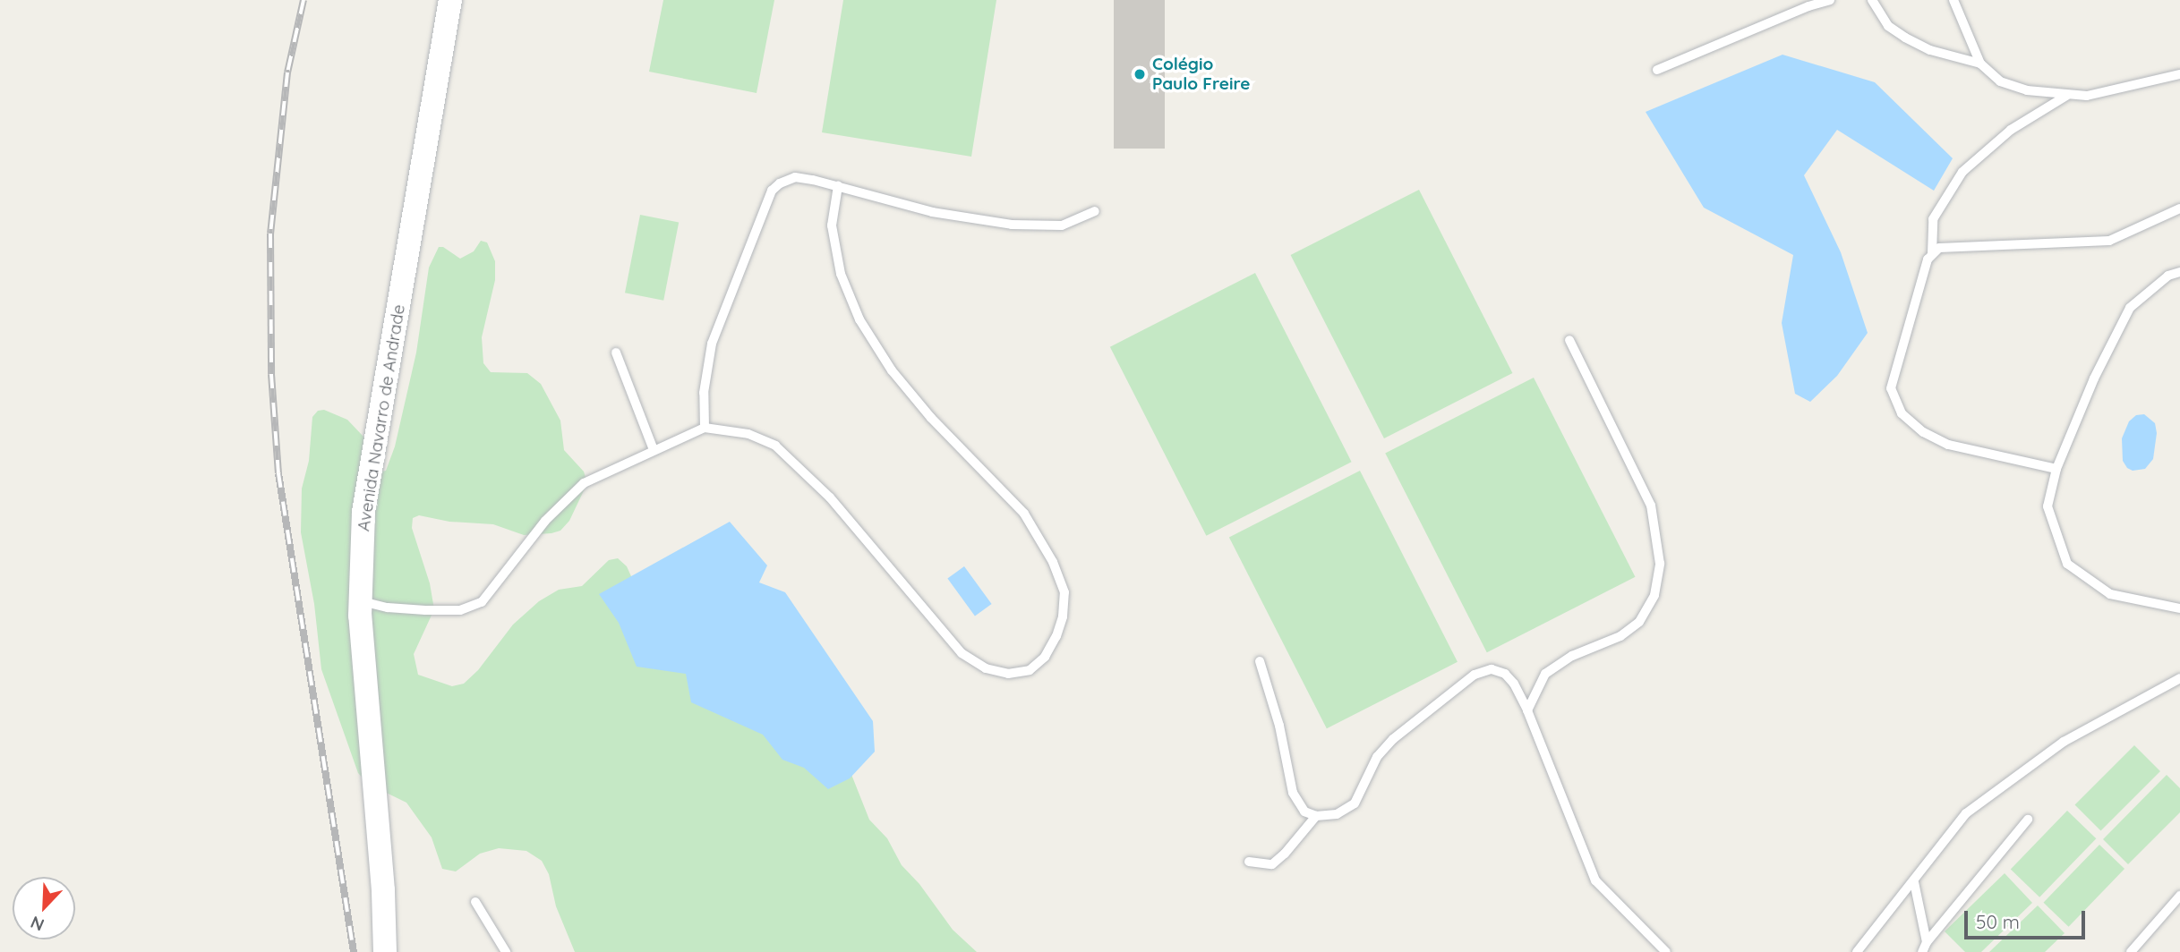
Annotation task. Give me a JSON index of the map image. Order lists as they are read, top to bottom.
{
  "streets": {
    "street": ["Avenida Navarro de Andrade"]
  },
  "places": ["Colégio Paulo Freire"],
  "scale_bar": "50 m",
  "north": "bottom left"
}
